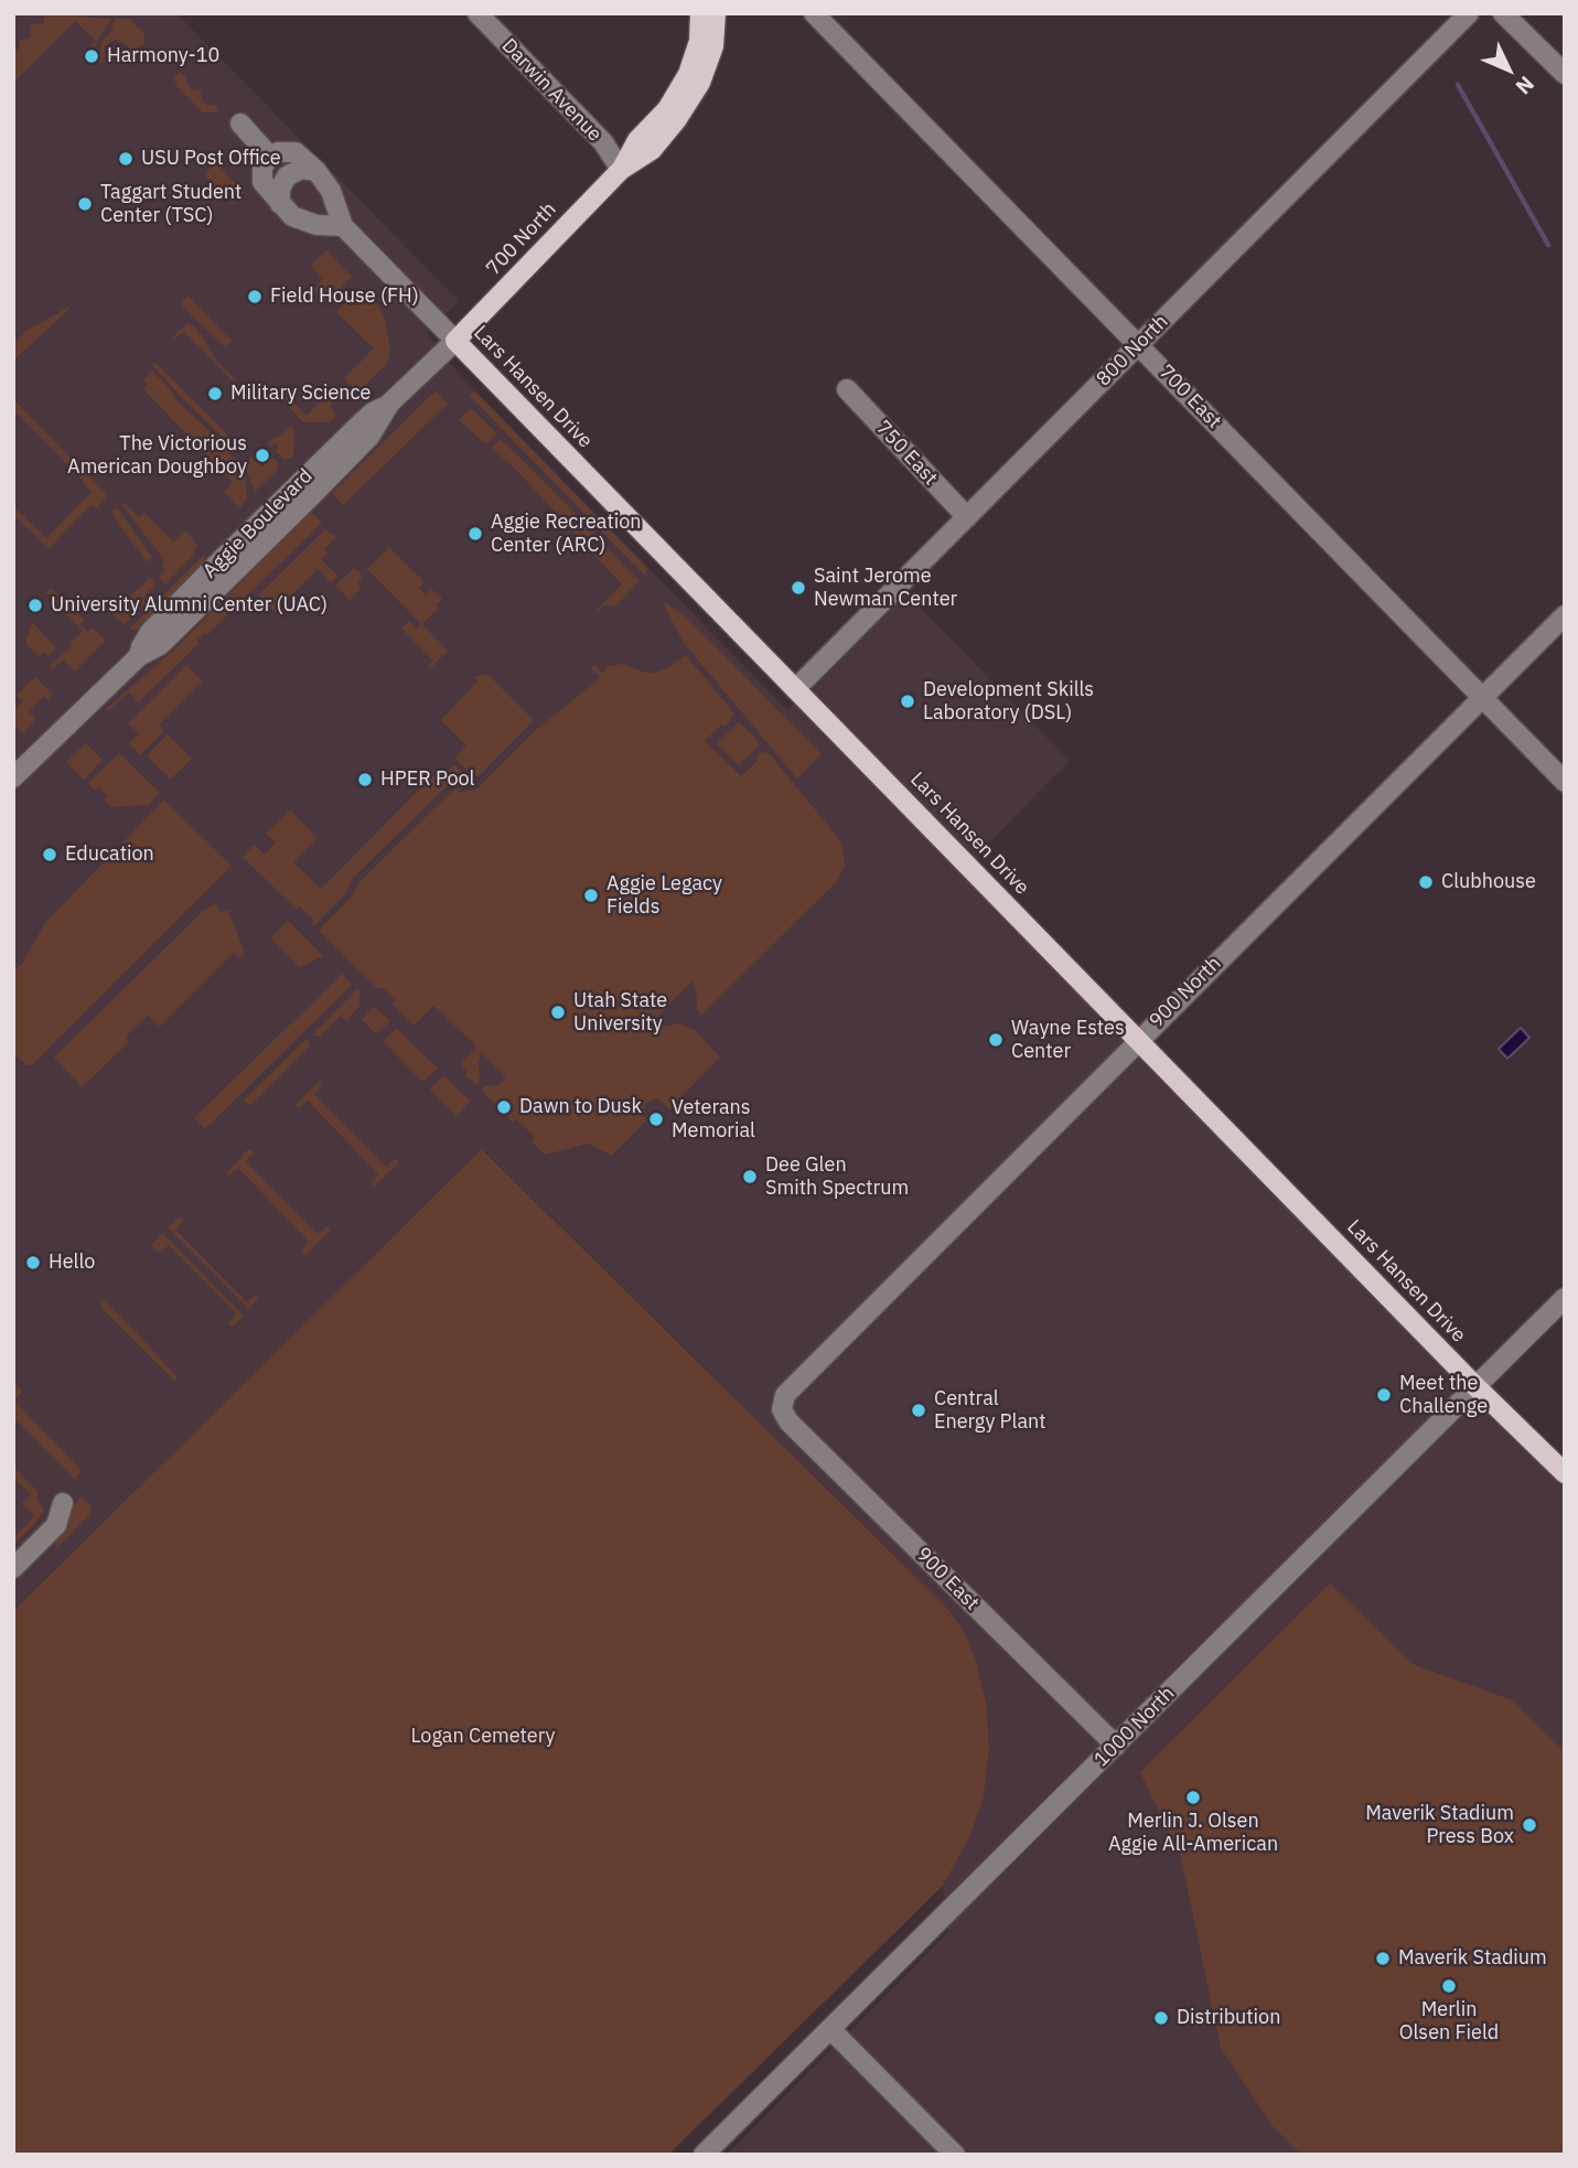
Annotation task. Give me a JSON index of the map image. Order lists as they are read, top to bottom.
{
  "streets": {
    "main road": ["700 North", "Lars Hansen Drive"],
    "street": [
      "Darwin Avenue",
      "800 North",
      "700 East",
      "750 East",
      "Aggie Boulevard",
      "900 North",
      "900 East",
      "1000 North"
    ]
  },
  "crossings": [
    ["Darwin Avenue", "700 North"],
    ["700 North", "Lars Hansen Drive"],
    ["700 North", "Aggie Boulevard"],
    ["800 North", "Lars Hansen Drive"],
    ["800 North", "700 East"],
    ["800 North", "750 East"],
    ["Lars Hansen Drive", "Aggie Boulevard"],
    ["Lars Hansen Drive", "900 North"],
    ["Lars Hansen Drive", "1000 North"],
    ["700 East", "900 North"],
    ["900 North", "900 East"],
    ["900 East", "1000 North"]
  ],
  "parks": ["Logan Cemetery"],
  "places": [
    "Harmony-10",
    "USU Post Office",
    "Taggart Student Center (TSC)",
    "Field House (FH)",
    "Military Science",
    "The Victorious American Doughboy",
    "Aggie Recreation Center (ARC)",
    "Saint Jerome Newman Center",
    "University Alumni Center (UAC)",
    "Development Skills Laboratory (DSL)",
    "HPER Pool",
    "Education",
    "Clubhouse",
    "Aggie Legacy Fields",
    "Utah State University",
    "Wayne Estes Center",
    "Dawn to Dusk",
    "Veterans Memorial",
    "Dee Glen Smith Spectrum",
    "Hello",
    "Meet the Challenge",
    "Central Energy Plant",
    "Merlin J. Olsen Aggie All-American",
    "Maverik Stadium Press Box",
    "Maverik Stadium",
    "Merlin Olsen Field",
    "Distribution"
  ],
  "north": "bottom right"
}
